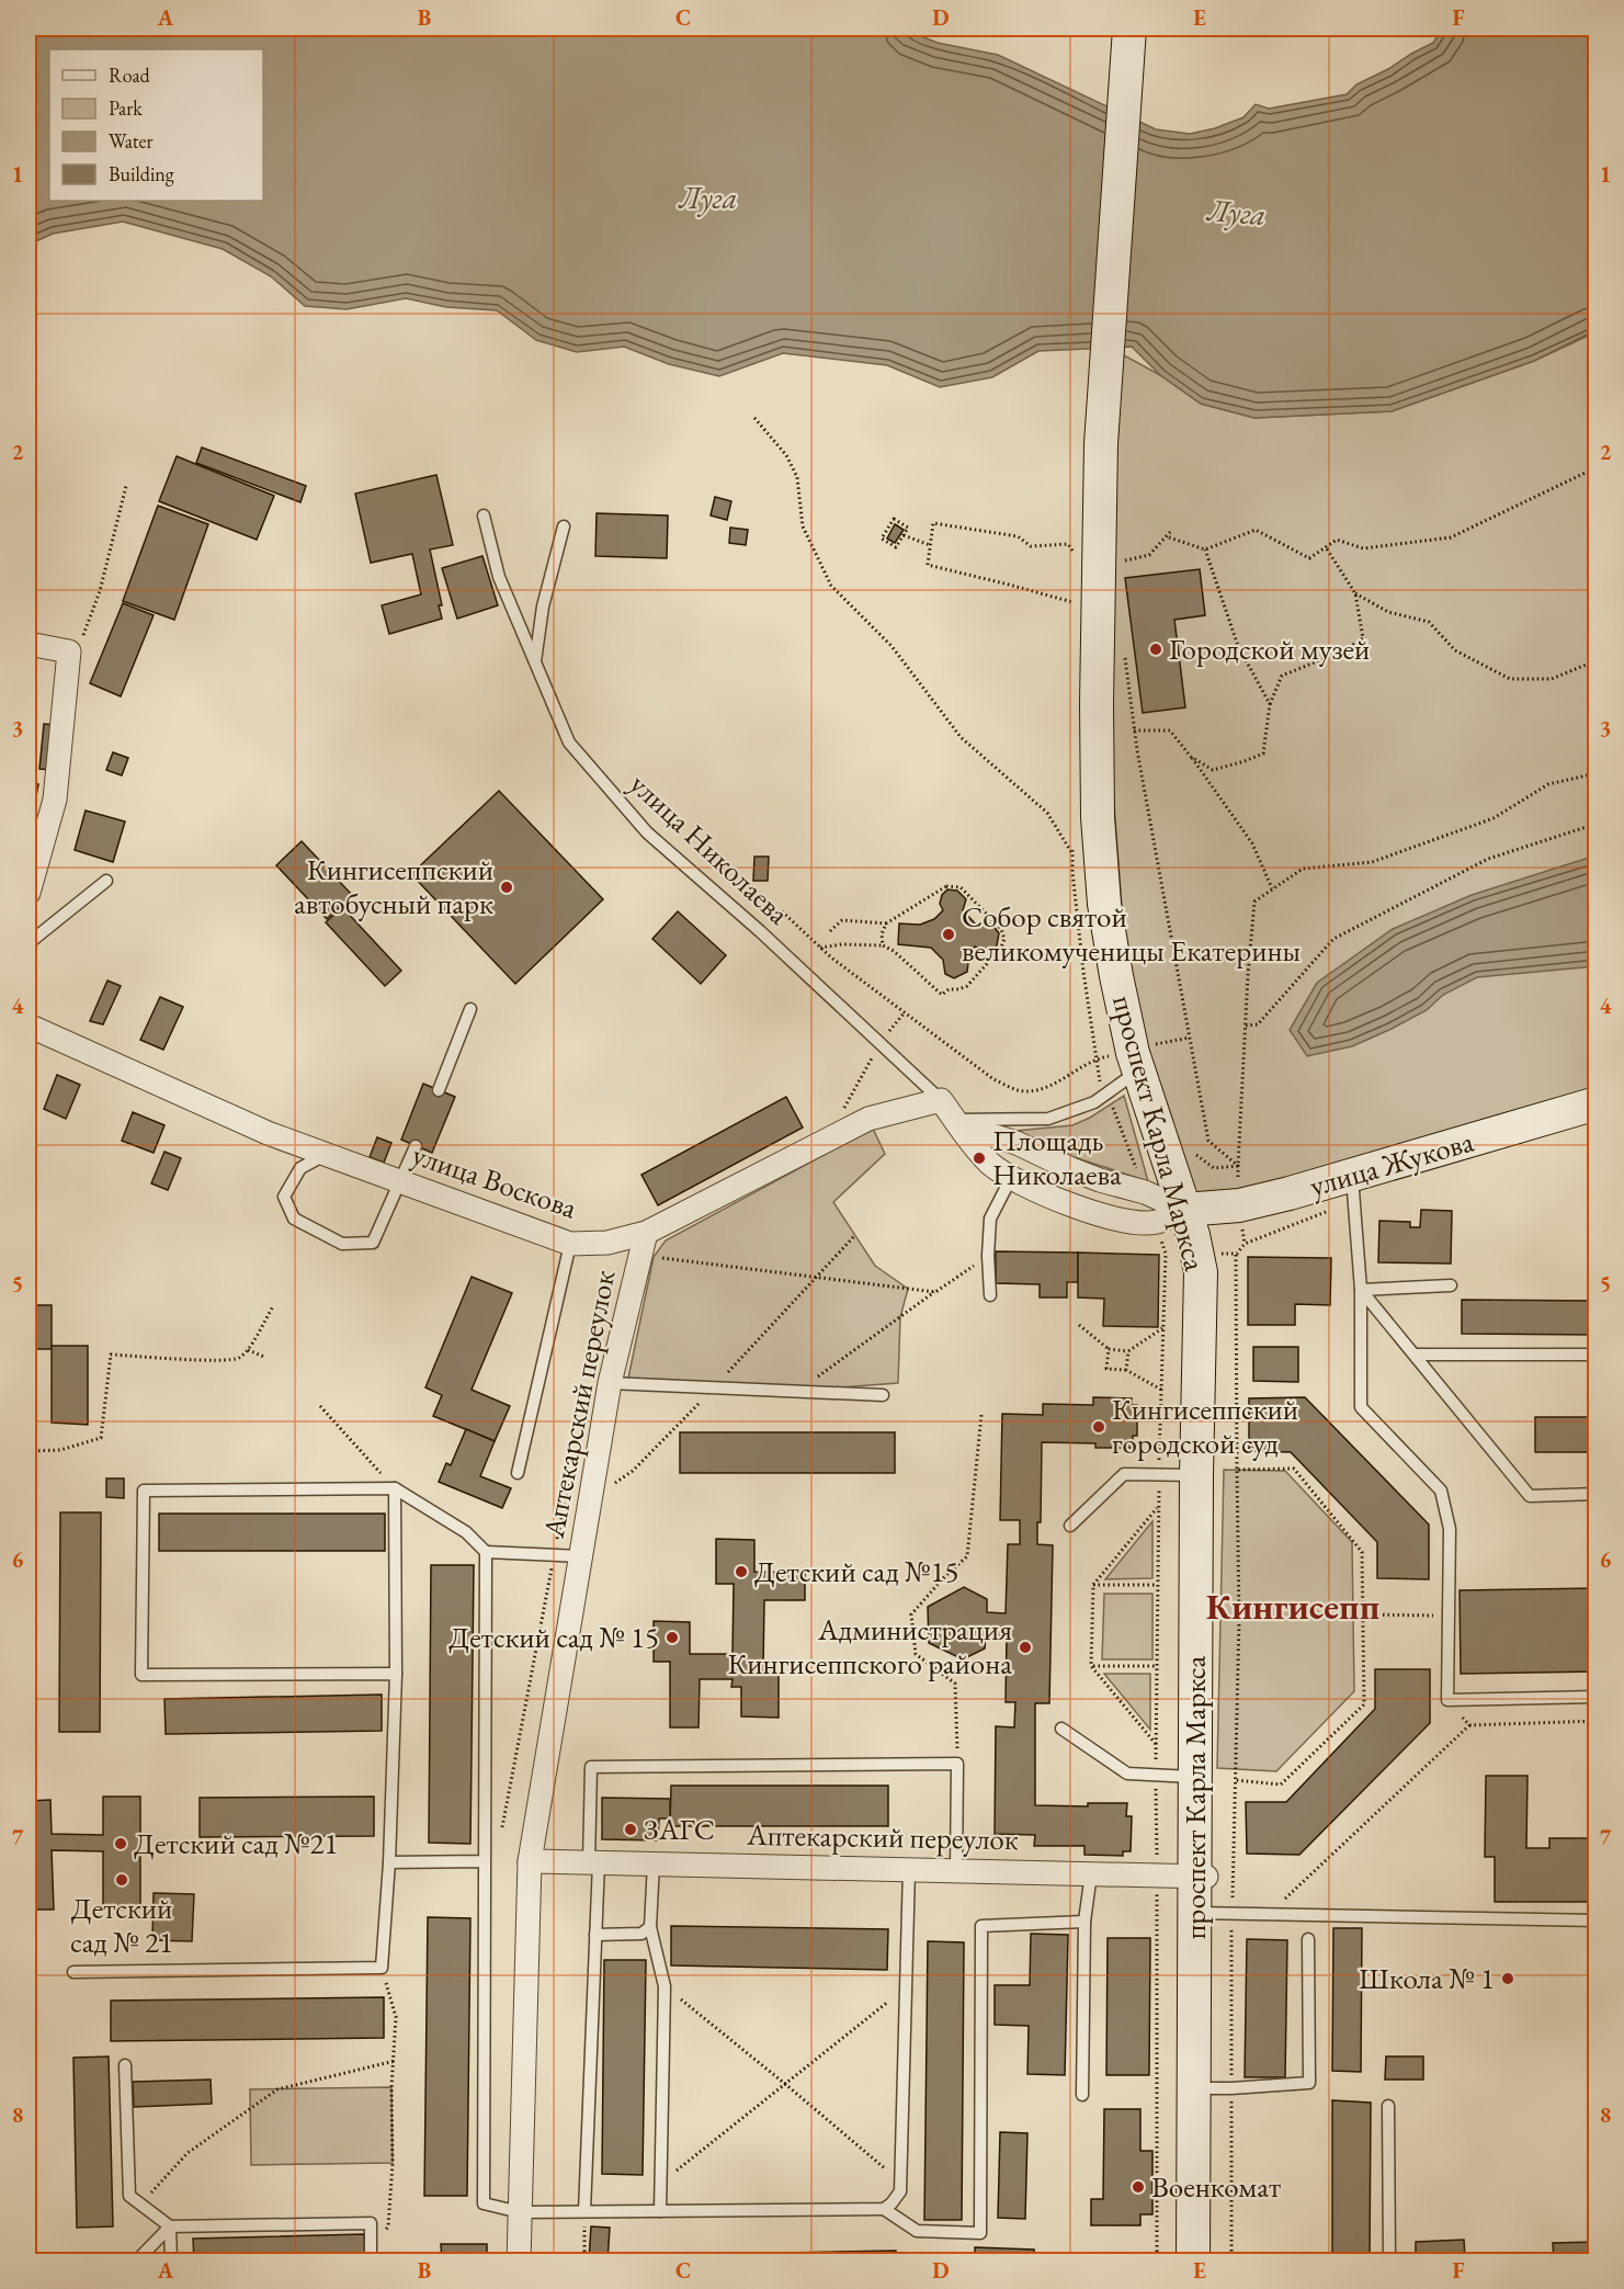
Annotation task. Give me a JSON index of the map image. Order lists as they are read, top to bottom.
{
  "streets": {
    "main road": ["проспект Карла Маркса", "улица Жукова"],
    "street": ["улица Воскова", "Аптекарский переулок"],
    "lane": ["улица Николаева"]
  },
  "crossings": [
    ["улица Николаева", "улица Воскова"],
    ["проспект Карла Маркса", "улица Жукова"],
    ["проспект Карла Маркса", "Аптекарский переулок"],
    ["улица Воскова", "Аптекарский переулок"]
  ],
  "districts": ["Кингисепп"],
  "water": ["Луга"],
  "places": [
    "Городской музей",
    "Кингисеппский автобусный парк",
    "Собор святой великомученицы Екатерины",
    "Площадь Николаева",
    "Кингисеппский городской суд",
    "Детский сад №15",
    "Детский сад № 15",
    "Администрация Кингисеппского района",
    "ЗАГС",
    "Детский сад №21",
    "Детский сад № 21",
    "Школа № 1",
    "Военкомат"
  ],
  "legend": [
    "Road",
    "Park",
    "Water",
    "Building"
  ],
  "grid": {
    "columns": [
      "A",
      "B",
      "C",
      "D",
      "E",
      "F"
    ],
    "rows": [
      "1",
      "2",
      "3",
      "4",
      "5",
      "6",
      "7",
      "8"
    ]
  }
}
